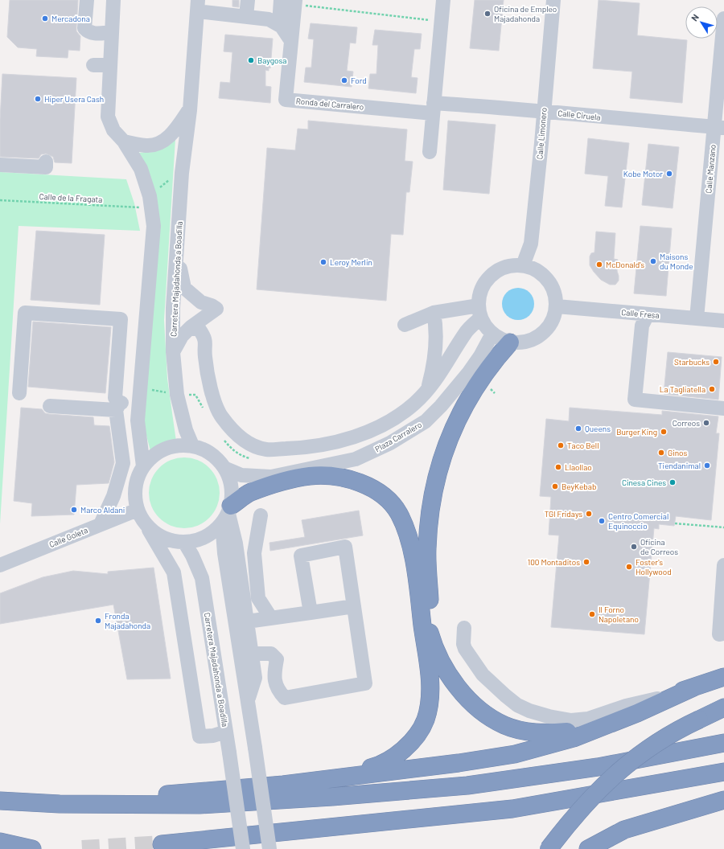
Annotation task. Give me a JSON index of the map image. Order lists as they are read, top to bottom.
{
  "streets": {
    "street": [
      "Ronda del Carralero",
      "Calle Ciruela",
      "Calle Limonero",
      "Calle Manzano",
      "Carretera Majadahonda a Boadilla",
      "Calle Fresa",
      "Plaza Carralero",
      "Calle Goleta"
    ],
    "path": ["Calle de la Fragata"]
  },
  "crossings": [
    ["Ronda del Carralero", "Calle Ciruela"],
    ["Calle Ciruela", "Calle Limonero"],
    ["Calle Ciruela", "Calle Manzano"],
    ["Calle Limonero", "Calle Fresa"],
    ["Calle Limonero", "Plaza Carralero"],
    ["Calle Manzano", "Calle Fresa"],
    ["Carretera Majadahonda a Boadilla", "Plaza Carralero"],
    ["Carretera Majadahonda a Boadilla", "Calle Goleta"],
    ["Calle Fresa", "Plaza Carralero"],
    ["Plaza Carralero", "Calle Goleta"]
  ],
  "places": [
    "Oficina de Empleo Majadahonda",
    "Mercadona",
    "Baygosa",
    "Ford",
    "Hiper Usera Cash",
    "Kobe Motor",
    "Maisons du Monde",
    "Leroy Merlin",
    "McDonald's",
    "Starbucks",
    "La Tagliatella",
    "Correos",
    "Queens",
    "Burger King",
    "Taco Bell",
    "Ginos",
    "Tiendanimal",
    "Llaollao",
    "Cinesa Cines",
    "BeyKebab",
    "Marco Aldani",
    "TGI Fridays",
    "Centro Comercial Equinoccio",
    "Oficina de Correos",
    "100 Montaditos",
    "Foster's Hollywood",
    "Il Forno Napoletano",
    "Fronda Majadahonda"
  ],
  "north": "top left"
}
